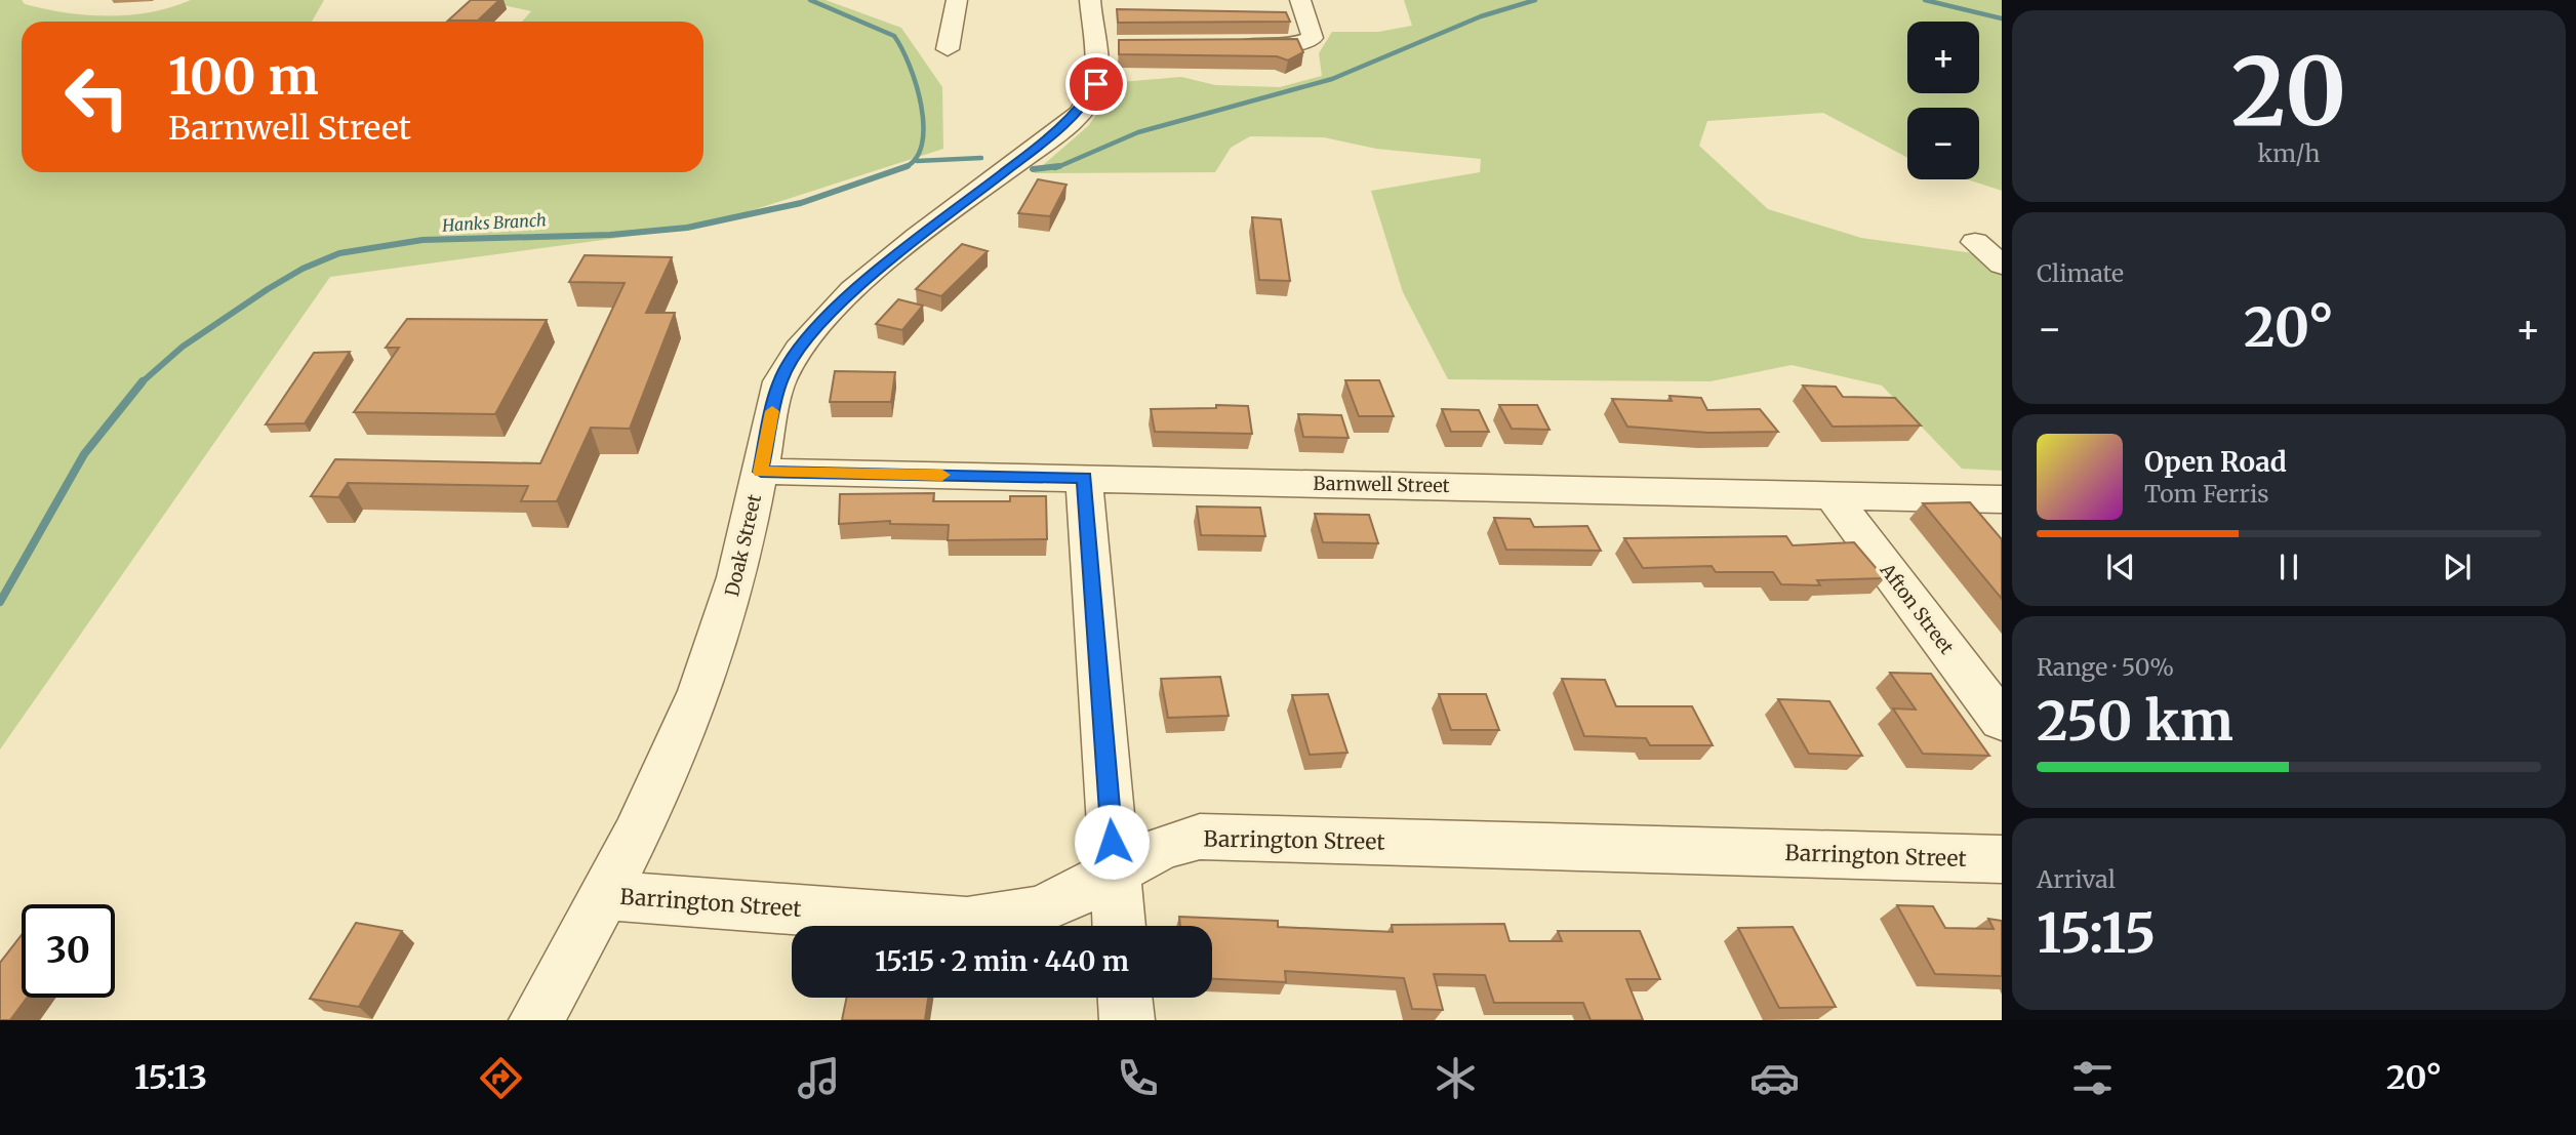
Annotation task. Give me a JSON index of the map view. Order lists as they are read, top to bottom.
{
  "streets": {
    "street": [
      "Barnwell Street",
      "Doak Street",
      "Afton Street",
      "Barrington Street"
    ]
  },
  "crossings": [
    ["Barnwell Street", "Doak Street"],
    ["Barnwell Street", "Afton Street"],
    ["Doak Street", "Barrington Street"]
  ],
  "water": ["Hanks Branch"],
  "page": {
    "tile": [
      ["20", "km/h"],
      "Climate",
      ["Range · 50%", "250 km"],
      ["Arrival", "15:15"]
    ],
    "map_buttons": ["+", "−"],
    "turn": ["100 m", "Barnwell Street"],
    "heat": ["−", "20°", "+"],
    "song": ["Open Road", "Tom Ferris"],
    "limit": "30",
    "trip": "15:15 · 2 min · 440 m",
    "tabs": ["15:13", "20°"]
  }
}
